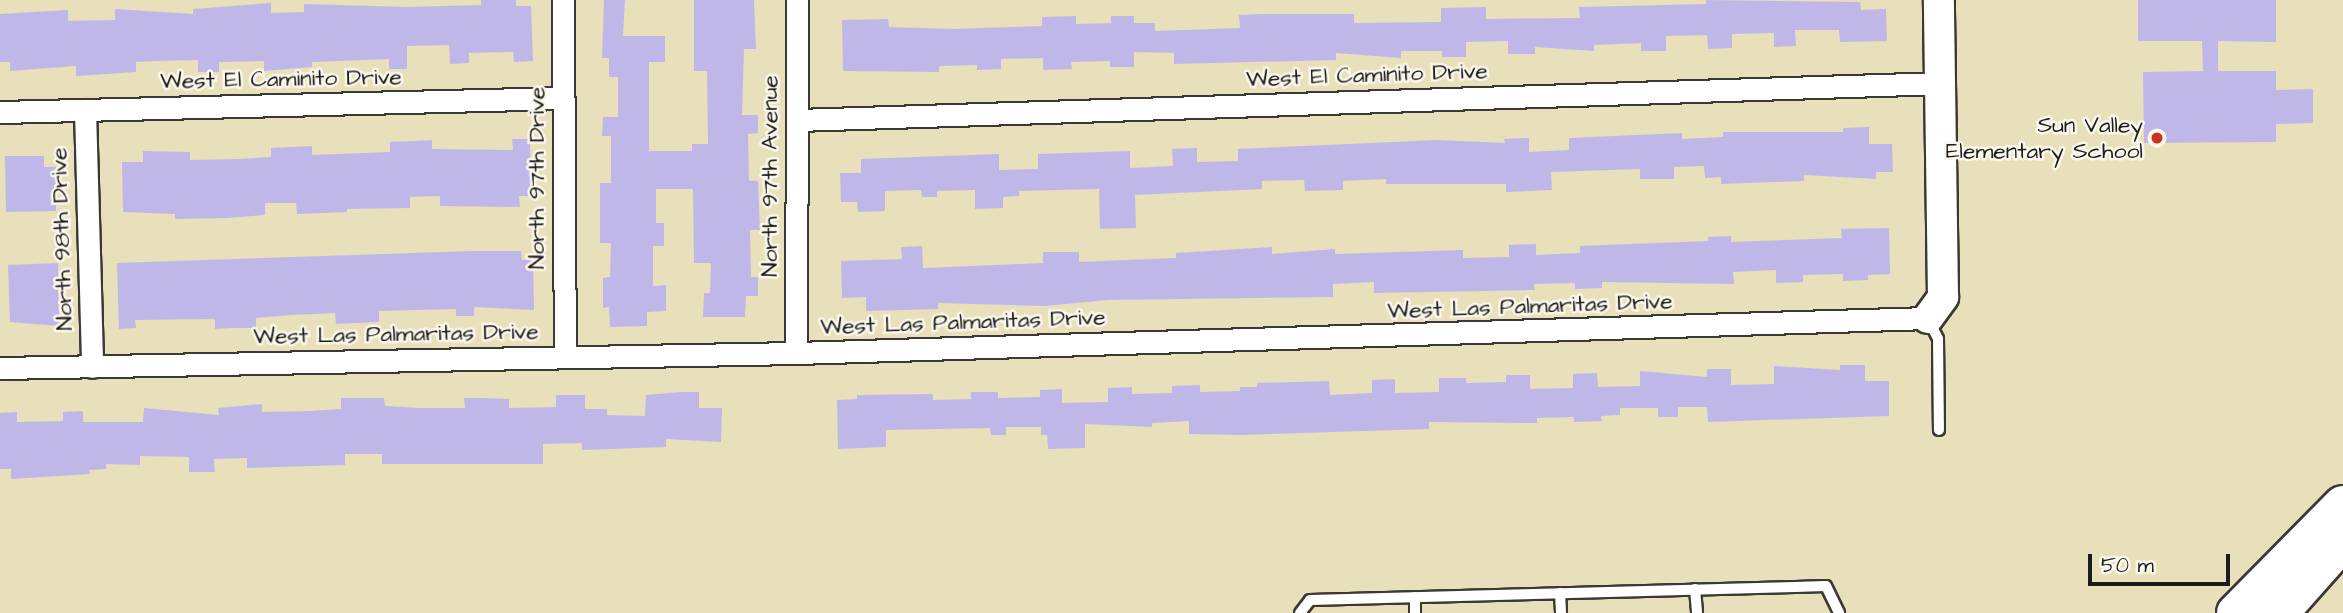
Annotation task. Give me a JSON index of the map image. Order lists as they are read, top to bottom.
{
  "streets": {
    "street": [
      "West El Caminito Drive",
      "North 97th Avenue",
      "North 97th Drive",
      "North 98th Drive",
      "West Las Palmaritas Drive"
    ]
  },
  "crossings": [
    ["West El Caminito Drive", "North 97th Avenue"],
    ["West El Caminito Drive", "North 97th Drive"],
    ["West El Caminito Drive", "North 98th Drive"],
    ["North 97th Avenue", "West Las Palmaritas Drive"],
    ["North 97th Drive", "West Las Palmaritas Drive"],
    ["North 98th Drive", "West Las Palmaritas Drive"]
  ],
  "places": ["Sun Valley Elementary School"],
  "scale_bar": "50 m"
}
